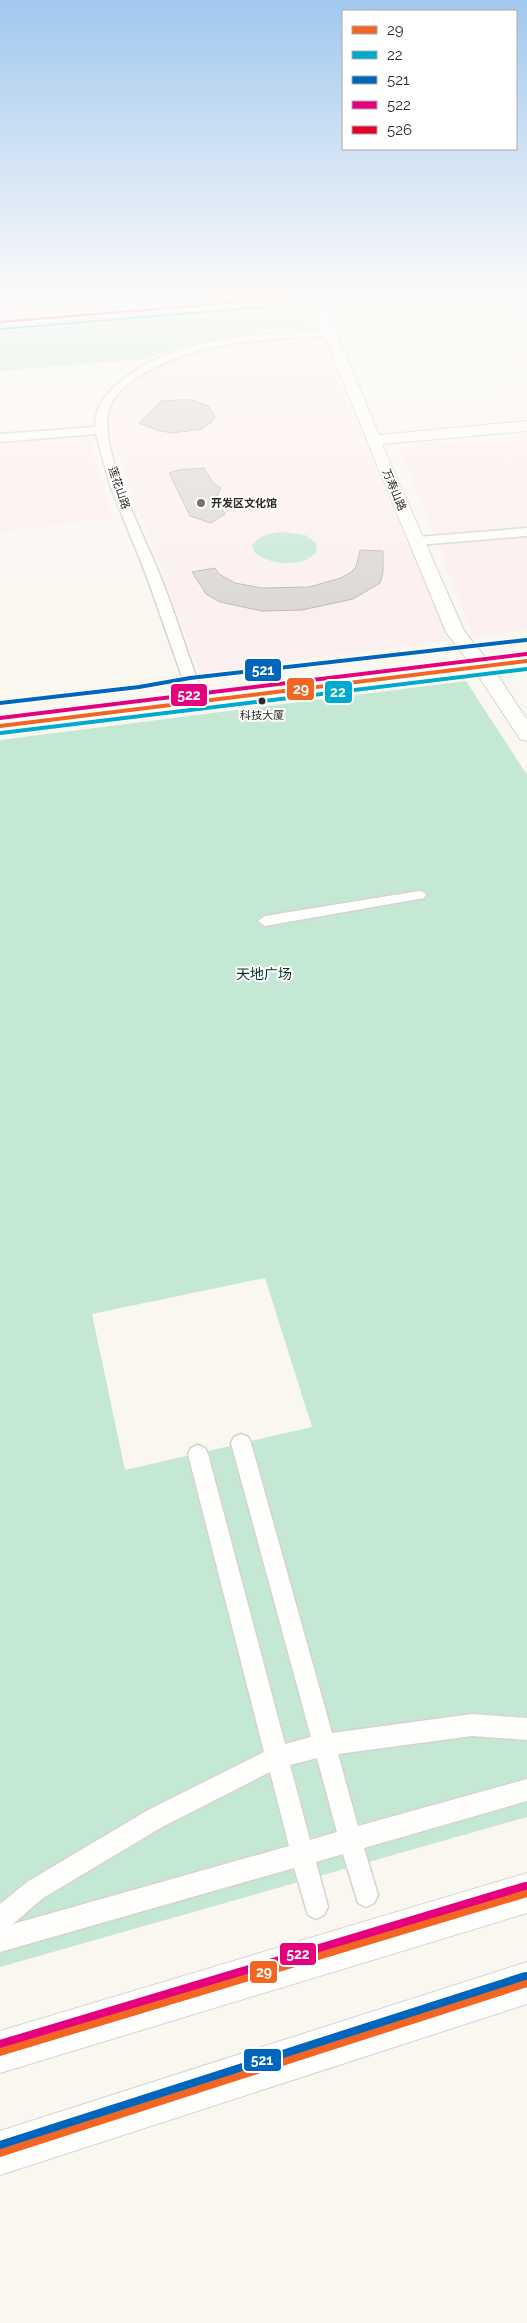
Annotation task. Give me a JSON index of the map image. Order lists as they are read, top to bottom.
{
  "streets": {
    "main road": ["万寿山路"],
    "street": ["莲花山路"]
  },
  "parks": ["天地广场"],
  "places": ["开发区文化馆", "科技大厦"],
  "lines": [
    "transit line 521",
    "transit line 522",
    "transit line 29",
    "transit line 22"
  ],
  "legend": [
    "29",
    "22",
    "521",
    "522",
    "526"
  ]
}
